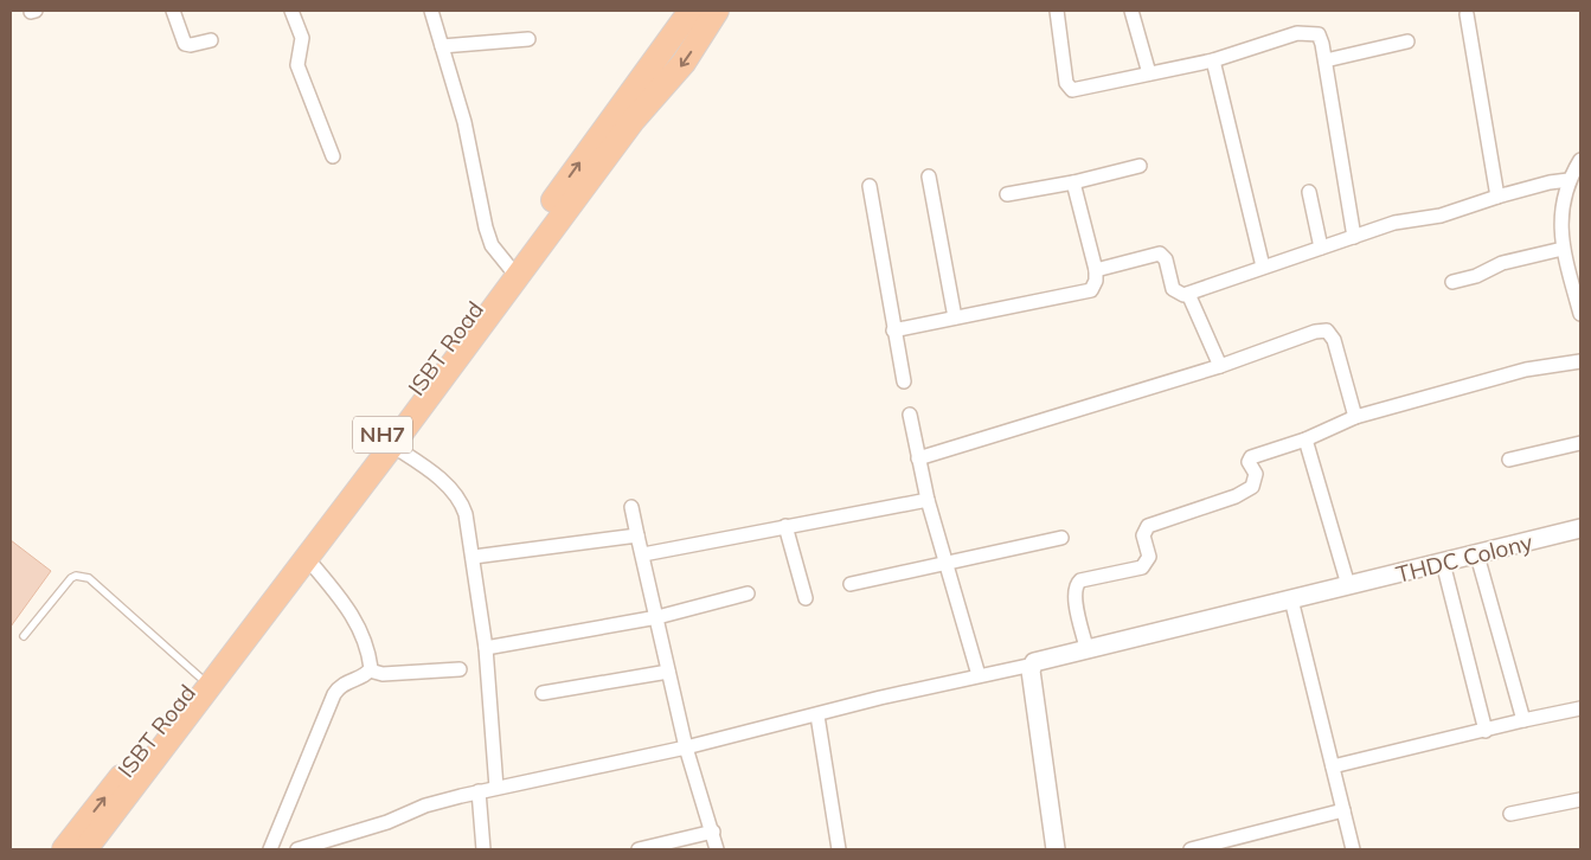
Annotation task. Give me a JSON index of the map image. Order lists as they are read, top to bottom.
{
  "streets": {
    "highway": ["ISBT Road", "NH7"],
    "street": ["THDC Colony"]
  },
  "crossings": [
    ["ISBT Road", "NH7"]
  ]
}
